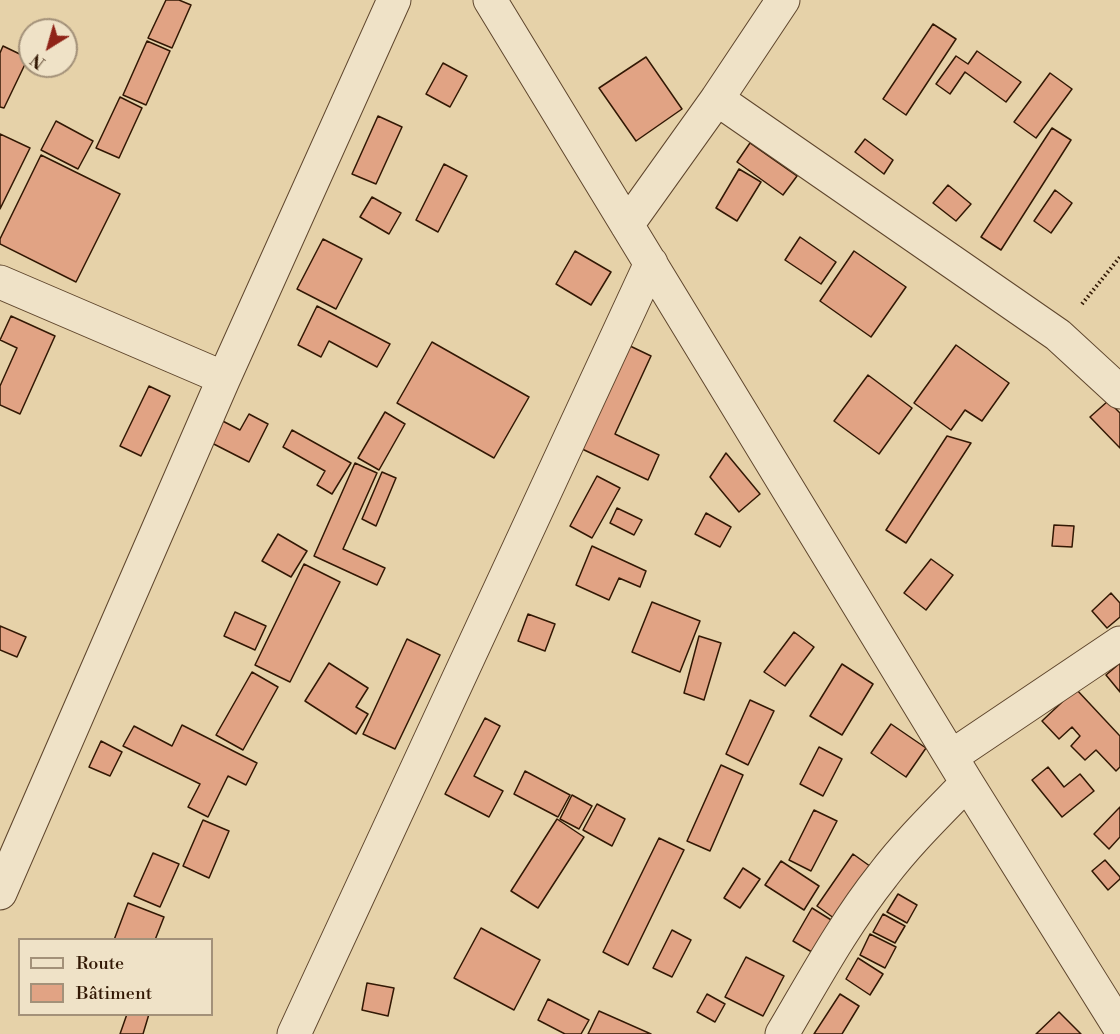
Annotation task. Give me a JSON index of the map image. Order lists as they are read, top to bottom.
{
  "legend": ["Route", "Bâtiment"],
  "north": "bottom left"
}
